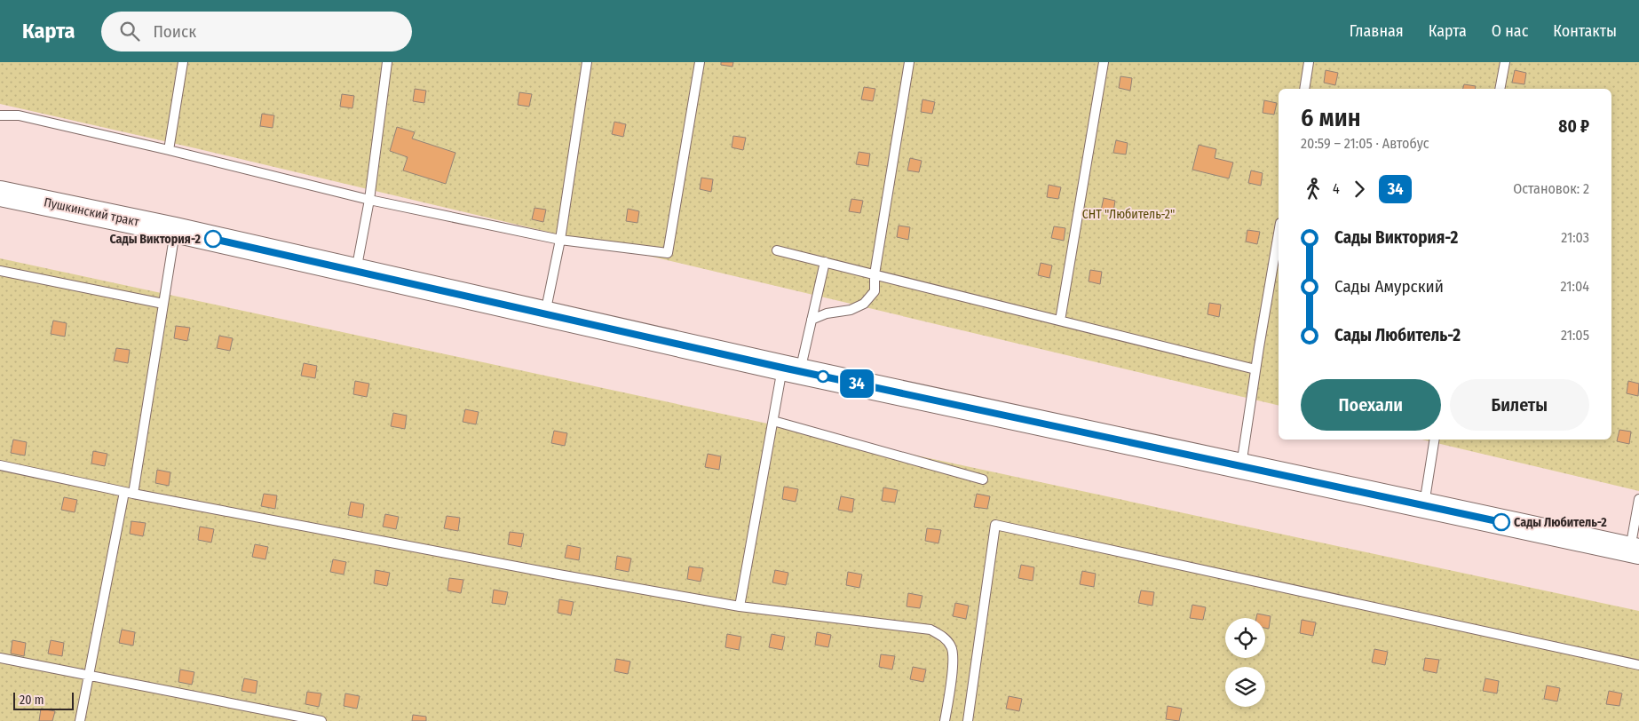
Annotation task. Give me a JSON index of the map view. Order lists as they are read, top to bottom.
{
  "streets": {
    "main road": ["Пушкинский тракт"]
  },
  "parks": ["СНТ \"Любитель-2\""],
  "places": ["Сады Виктория-2", "Сады Любитель-2"],
  "lines": ["bus line 34"],
  "scale_bar": "20 m",
  "page": {
    "header": "Карта",
    "search": "Поиск",
    "nav": [
      "Главная",
      "Карта",
      "О нас",
      "Контакты"
    ],
    "on_map": "34",
    "heading": ["6 мин", "20:59 – 21:05 · Автобус", "80 ₽"],
    "legs": ["4", "34", "Остановок: 2"],
    "list": [
      {
        "name": "Сады Виктория-2",
        "value": "21:03"
      },
      {
        "name": "Сады Амурский",
        "value": "21:04"
      },
      {
        "name": "Сады Любитель-2",
        "value": "21:05"
      }
    ],
    "buttons": ["Поехали", "Билеты"],
    "scale": "20 m"
  }
}
